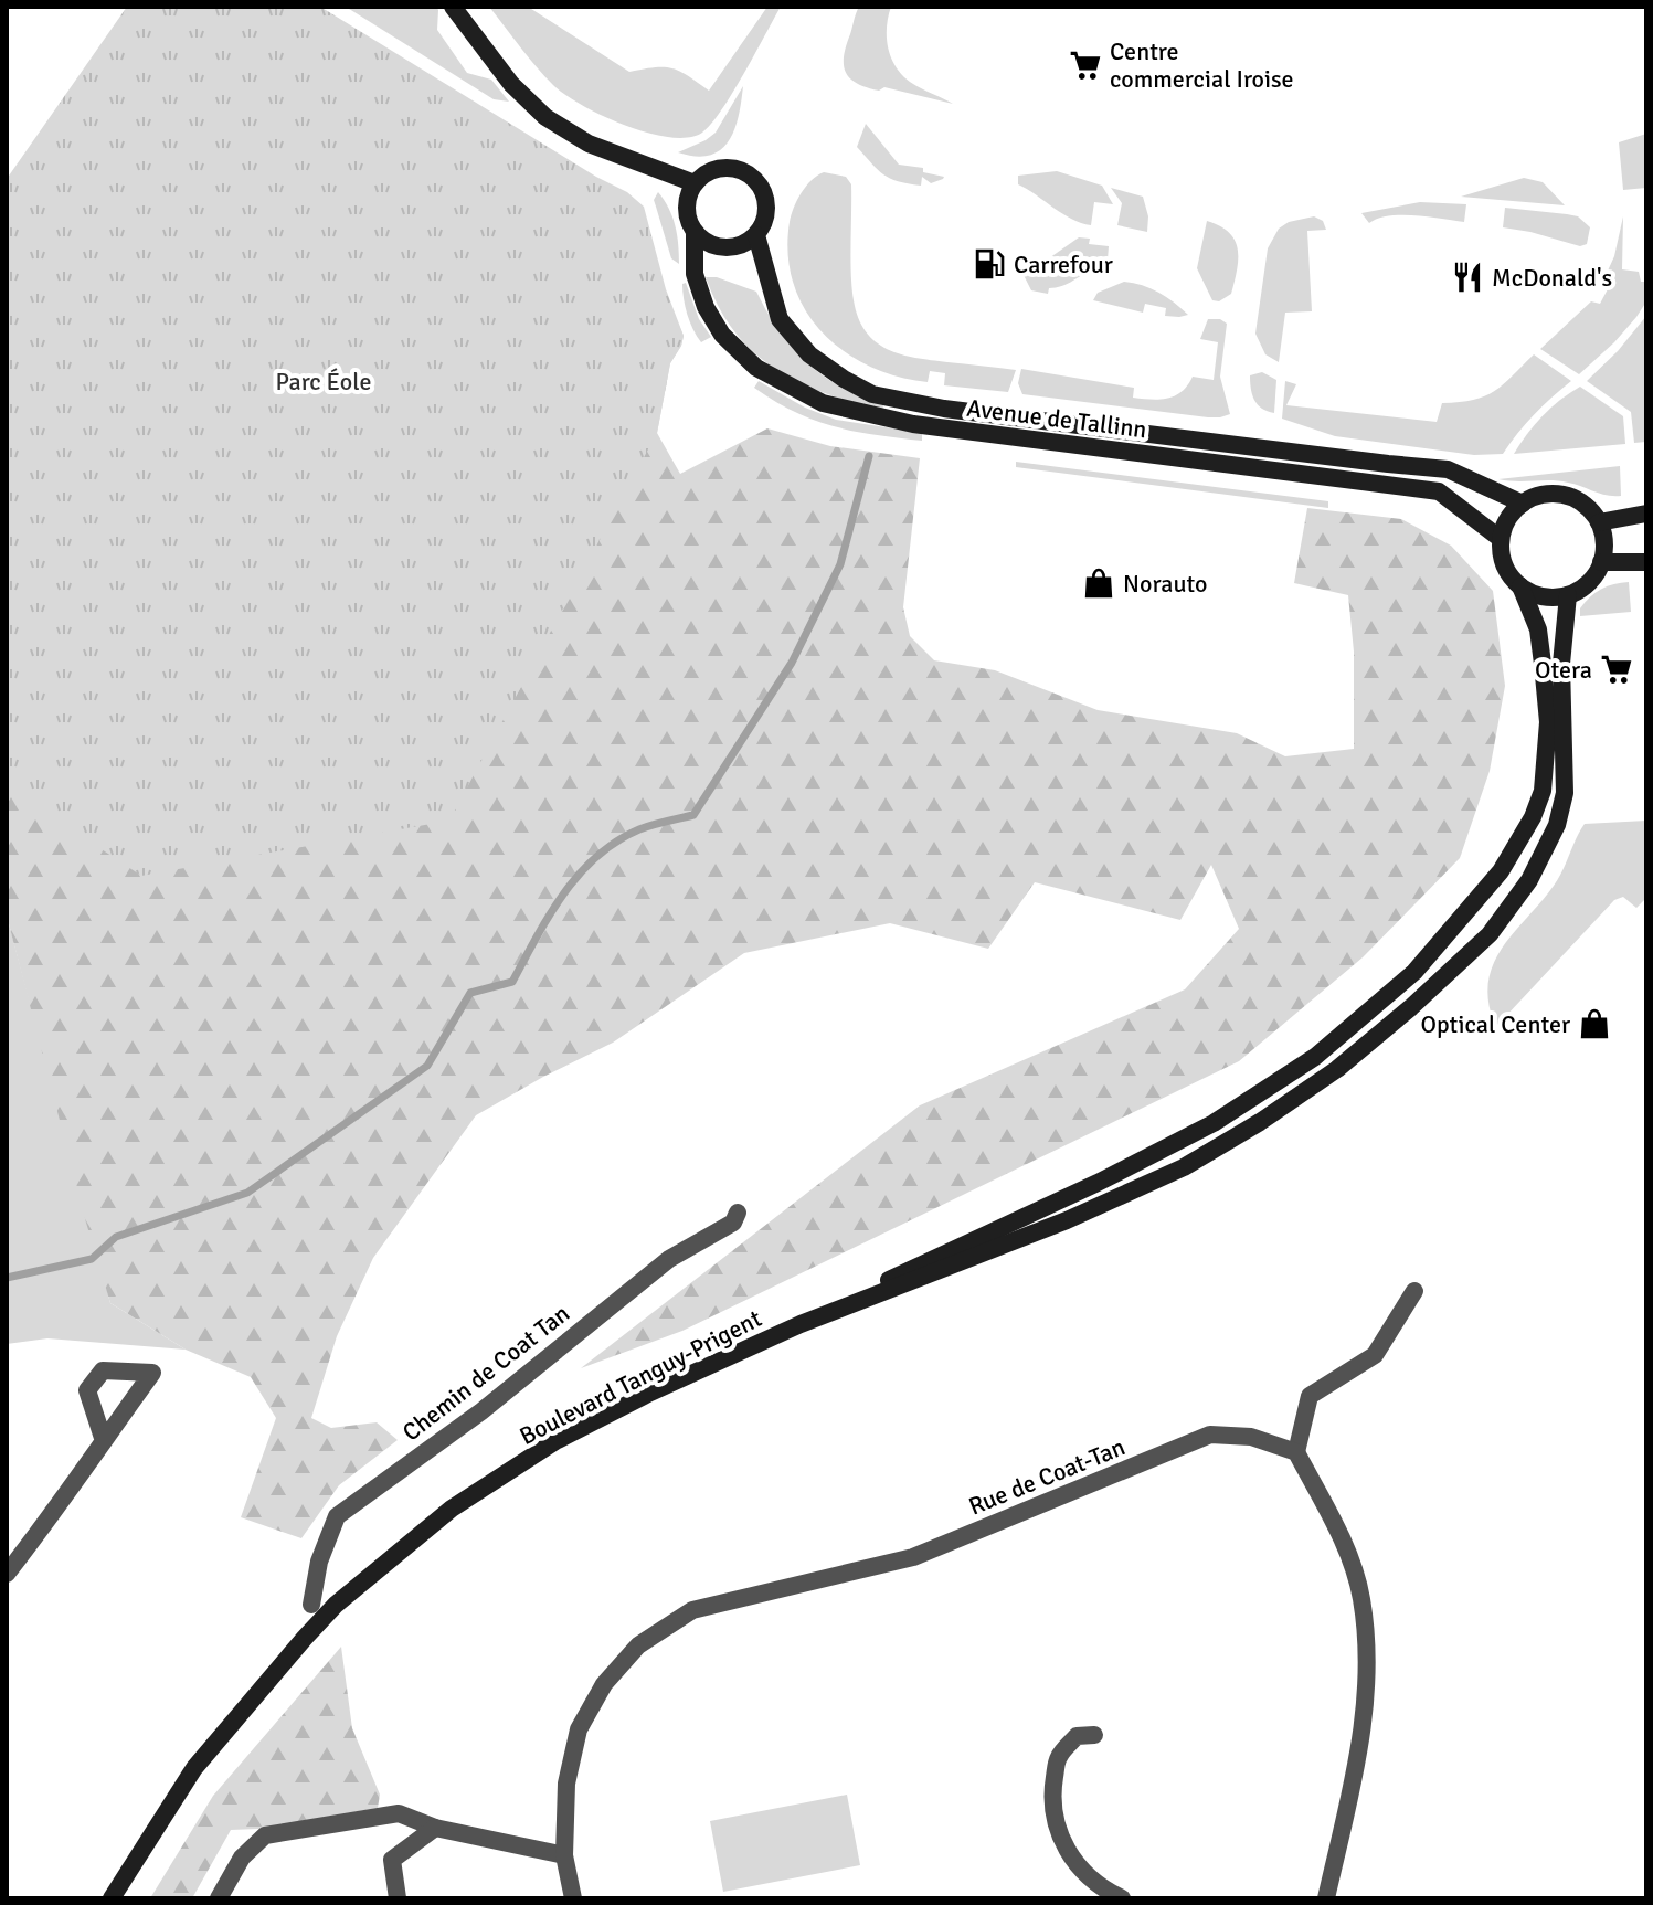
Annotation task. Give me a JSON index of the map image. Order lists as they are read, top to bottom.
{
  "streets": {
    "street": [
      "Avenue de Tallinn",
      "Chemin de Coat Tan",
      "Boulevard Tanguy-Prigent",
      "Rue de Coat-Tan"
    ]
  },
  "crossings": [
    ["Avenue de Tallinn", "Boulevard Tanguy-Prigent"],
    ["Chemin de Coat Tan", "Boulevard Tanguy-Prigent"]
  ],
  "parks": ["Parc Éole"],
  "places": {
    "supermarket": ["Centre commercial Iroise", "Otera"],
    "fuel station": ["Carrefour"],
    "restaurant": ["McDonald's"],
    "shop": ["Norauto", "Optical Center"]
  }
}
